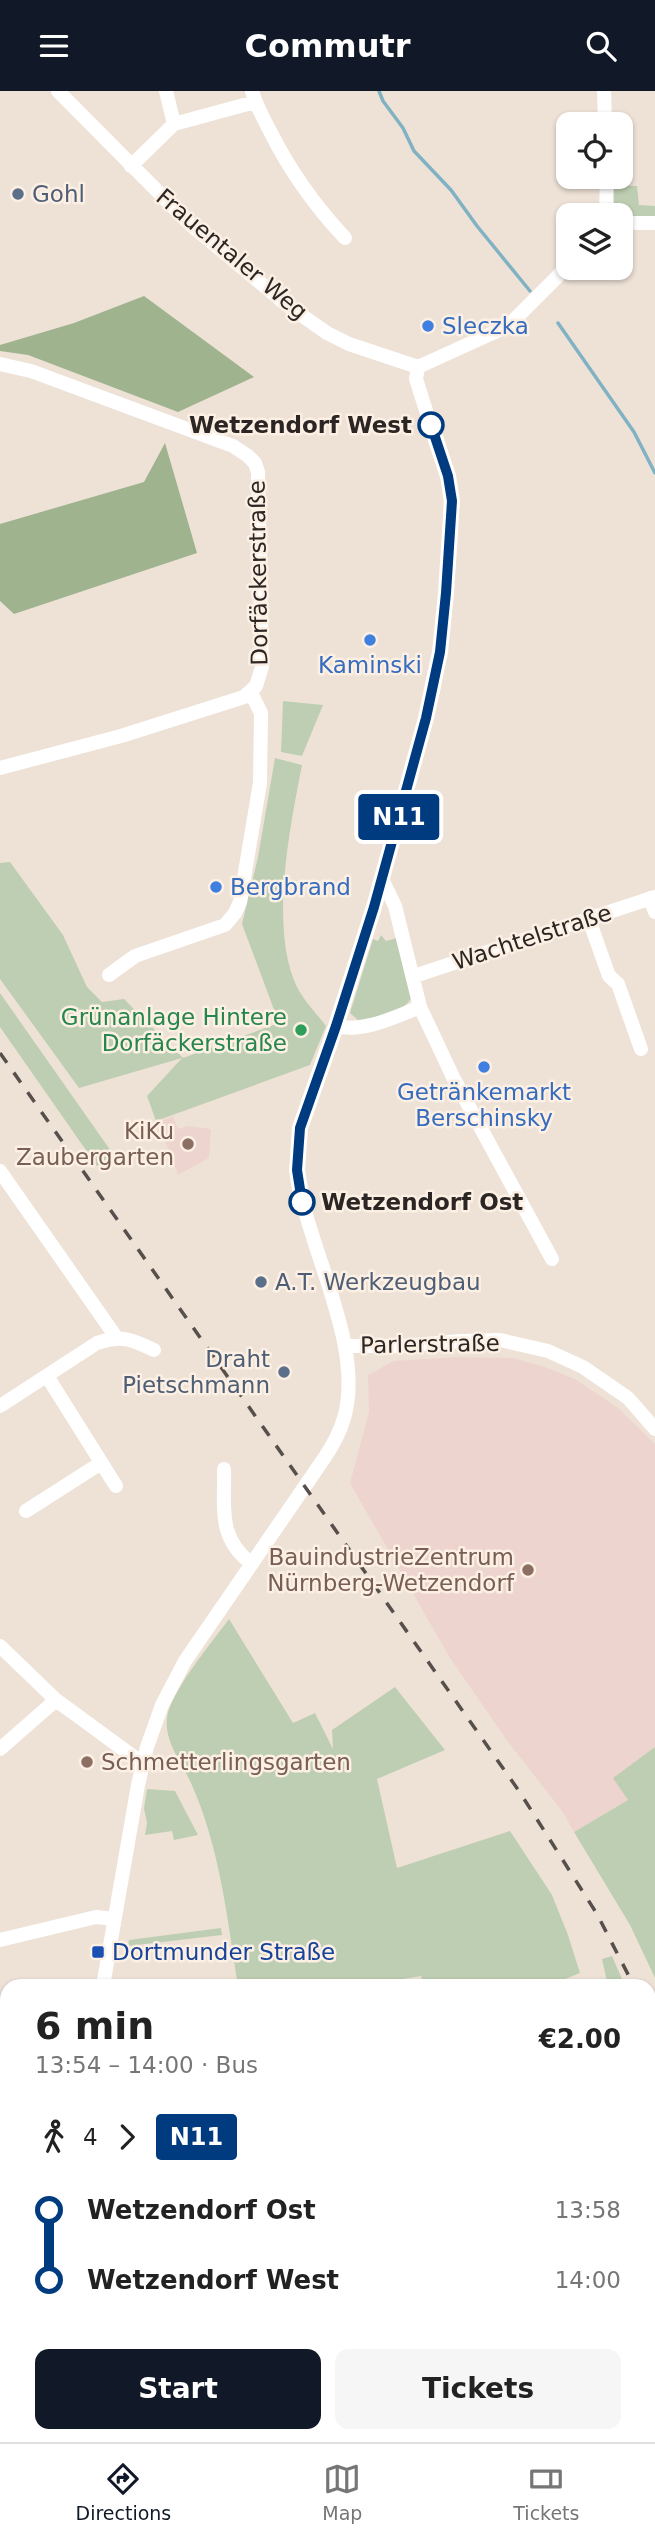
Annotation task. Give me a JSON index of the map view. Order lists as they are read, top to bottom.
{
  "streets": {
    "street": [
      "Frauentaler Weg",
      "Dorfäckerstraße",
      "Wachtelstraße",
      "Parlerstraße"
    ]
  },
  "places": {
    "other": [
      "Gohl",
      "Sleczka",
      "Wetzendorf West",
      "Kaminski",
      "Bergbrand",
      "Grünanlage Hintere Dorfäckerstraße",
      "Getränkemarkt Berschinsky",
      "KiKu Zaubergarten",
      "Wetzendorf Ost",
      "A.T. Werkzeugbau",
      "Draht Pietschmann",
      "BauindustrieZentrum Nürnberg-Wetzendorf",
      "Schmetterlingsgarten"
    ],
    "transit": ["Dortmunder Straße"]
  },
  "lines": ["bus line N11"],
  "page": {
    "header": "Commutr",
    "on_map": "N11",
    "heading": ["6 min", "13:54 – 14:00 · Bus", "€2.00"],
    "legs": ["4", "N11"],
    "list": [
      {
        "name": "Wetzendorf Ost",
        "value": "13:58"
      },
      {
        "name": "Wetzendorf West",
        "value": "14:00"
      }
    ],
    "buttons": ["Start", "Tickets"],
    "tabs": ["Directions", "Map", "Tickets"]
  }
}
